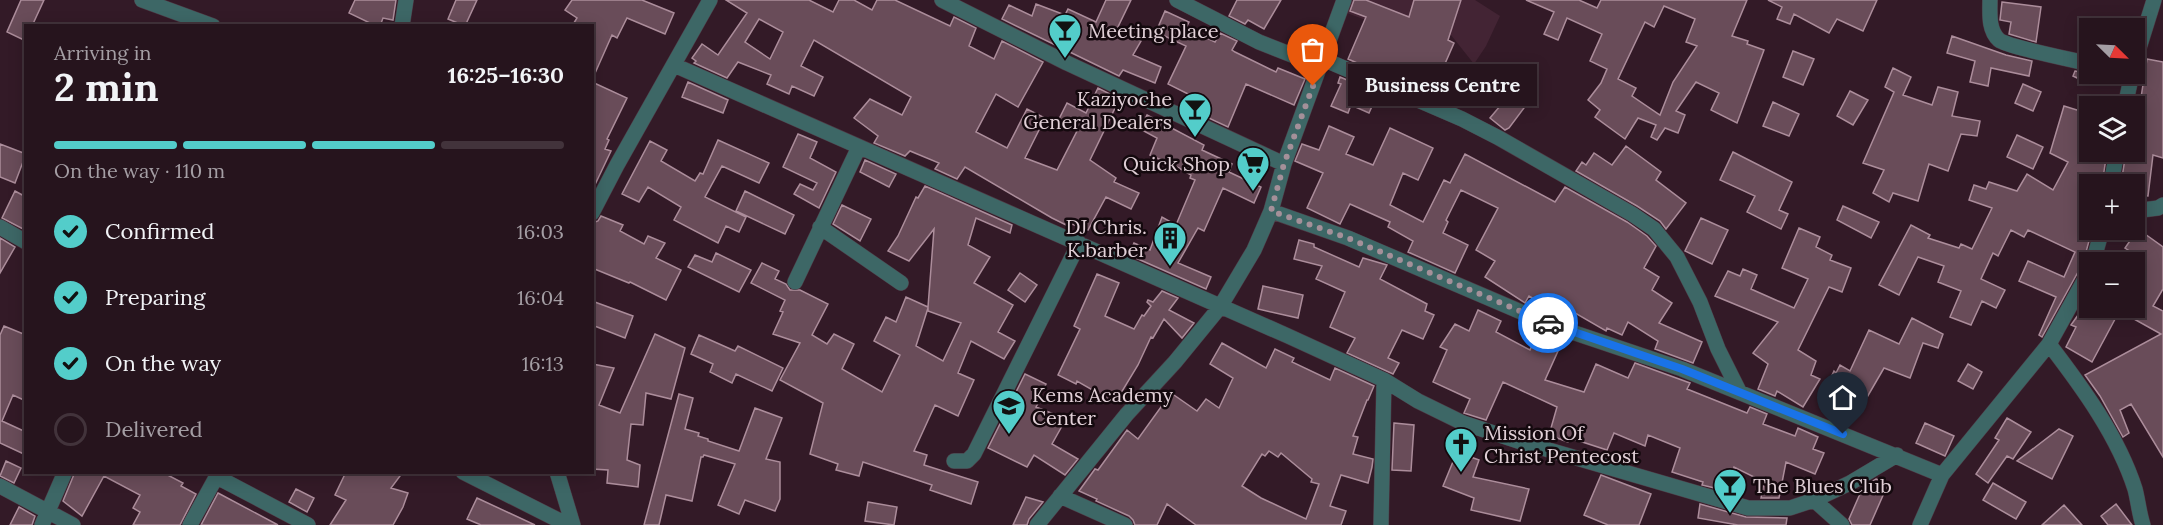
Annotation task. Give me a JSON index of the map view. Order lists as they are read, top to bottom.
{
  "places": {
    "bar": ["Meeting place", "Kaziyoche General Dealers", "The Blues Club"],
    "other": ["Business Centre"],
    "supermarket": ["Quick Shop"],
    "building": ["DJ Chris. K.barber"],
    "school or university": ["Kems Academy Center"],
    "church": ["Mission Of Christ Pentecost"]
  },
  "north": "bottom right",
  "page": {
    "map_buttons": ["+", "−"],
    "heading": ["2 min", "Arriving in", "16:25–16:30"],
    "bubble": "Business Centre",
    "bar": "On the way · 110 m",
    "list": [
      ["Confirmed", "16:03"],
      ["Preparing", "16:04"],
      ["On the way", "16:13"],
      "Delivered"
    ]
  }
}
